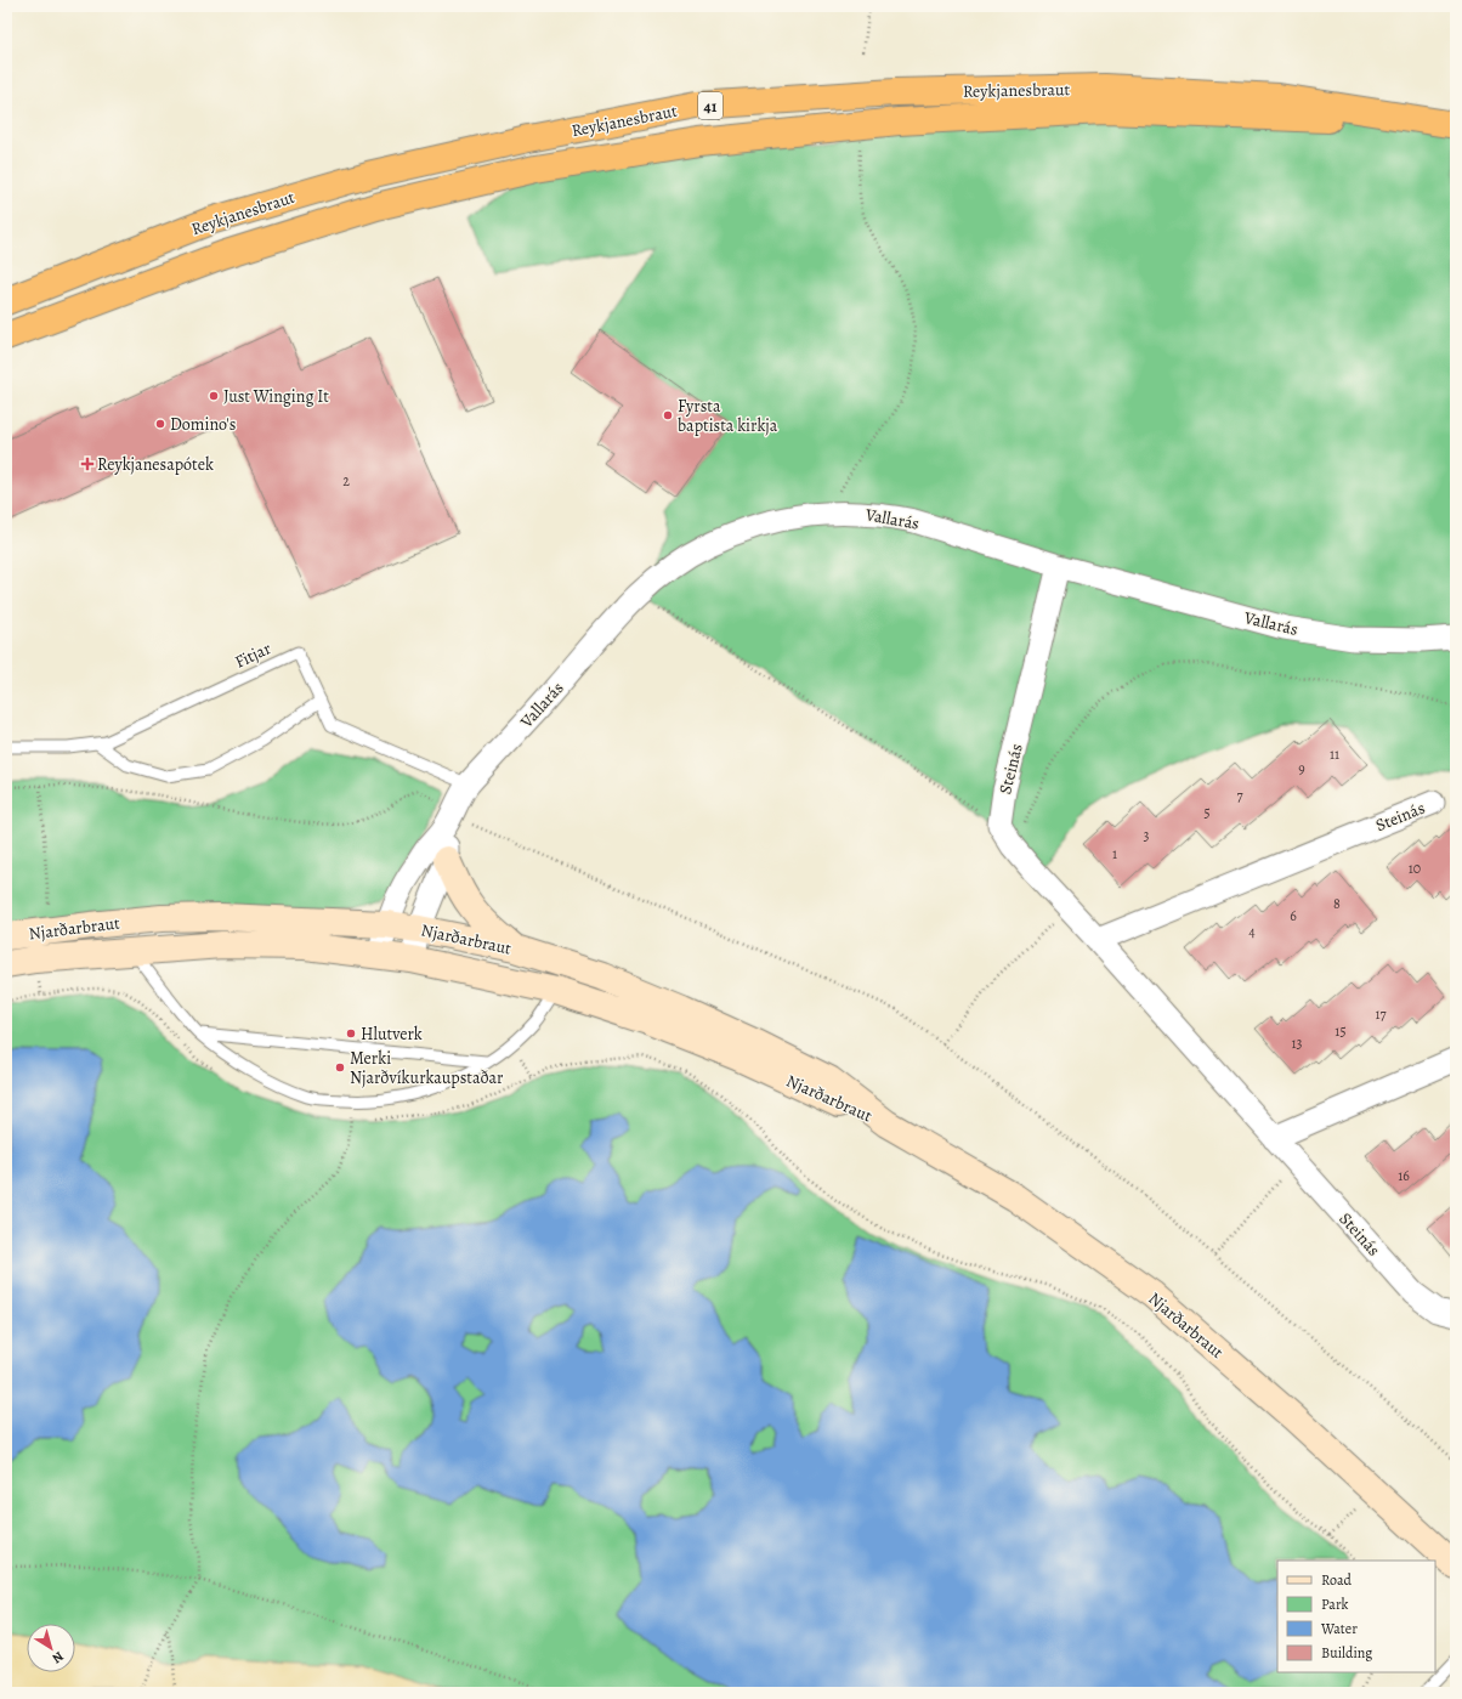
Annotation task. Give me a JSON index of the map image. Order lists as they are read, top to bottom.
{
  "streets": {
    "highway": ["Reykjanesbraut", "41"],
    "main road": ["Njarðarbraut"],
    "street": ["Vallarás", "Steinás"],
    "lane": ["Fitjar"]
  },
  "crossings": [
    ["Vallarás", "Fitjar"],
    ["Vallarás", "Steinás"],
    ["Vallarás", "Njarðarbraut"]
  ],
  "places": {
    "other": [
      "Just Winging It",
      "Fyrsta baptista kirkja",
      "Domino's",
      "Hlutverk",
      "Merki Njarðvíkurkaupstaðar"
    ],
    "health": ["Reykjanesapótek"]
  },
  "house_numbers": [
    "2",
    "11",
    "9",
    "7",
    "5",
    "3",
    "1",
    "10",
    "8",
    "6",
    "4",
    "17",
    "15",
    "13",
    "16"
  ],
  "legend": [
    "Road",
    "Park",
    "Water",
    "Building"
  ],
  "north": "bottom right"
}
